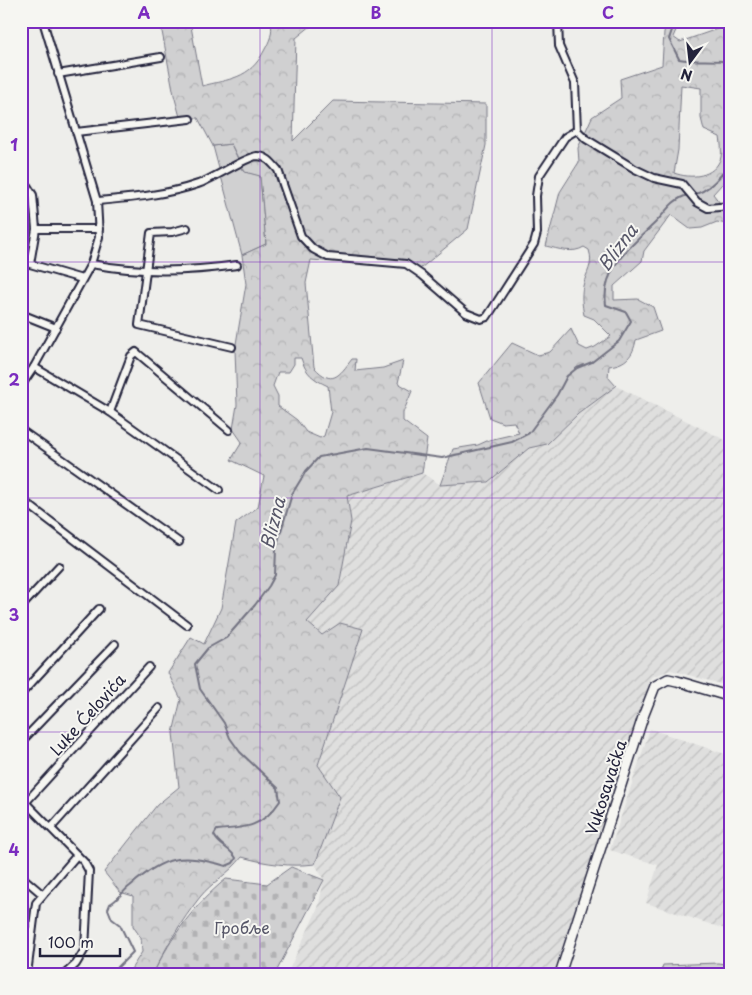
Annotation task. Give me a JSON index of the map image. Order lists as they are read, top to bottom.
{
  "streets": {
    "street": ["Luke Ćelovića", "Vukosavačka"]
  },
  "water": ["Blizna"],
  "parks": ["Гробље"],
  "scale_bar": "100 m",
  "north": "bottom",
  "grid": {
    "columns": ["A", "B", "C"],
    "rows": [
      "1",
      "2",
      "3",
      "4"
    ]
  }
}
